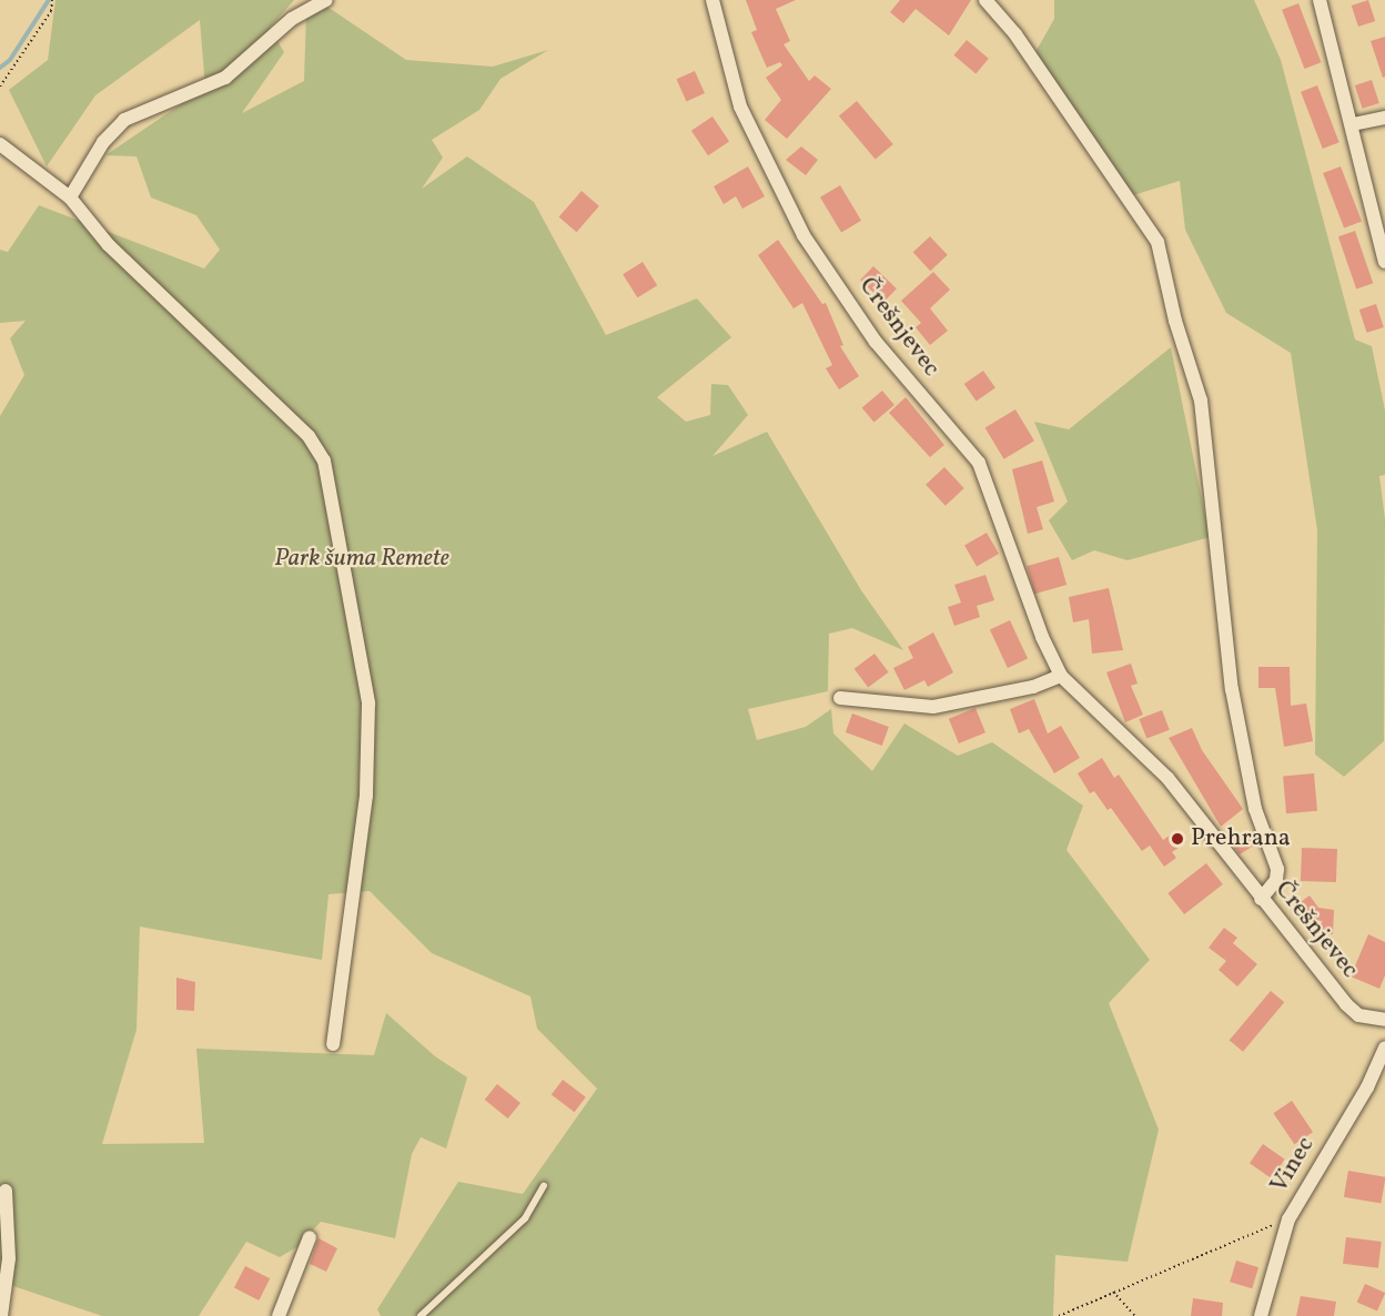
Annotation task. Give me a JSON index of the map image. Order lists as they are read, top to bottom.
{
  "streets": {
    "street": ["Črešnjevec", "Vinec"]
  },
  "parks": ["Park šuma Remete"],
  "places": ["Prehrana"]
}
